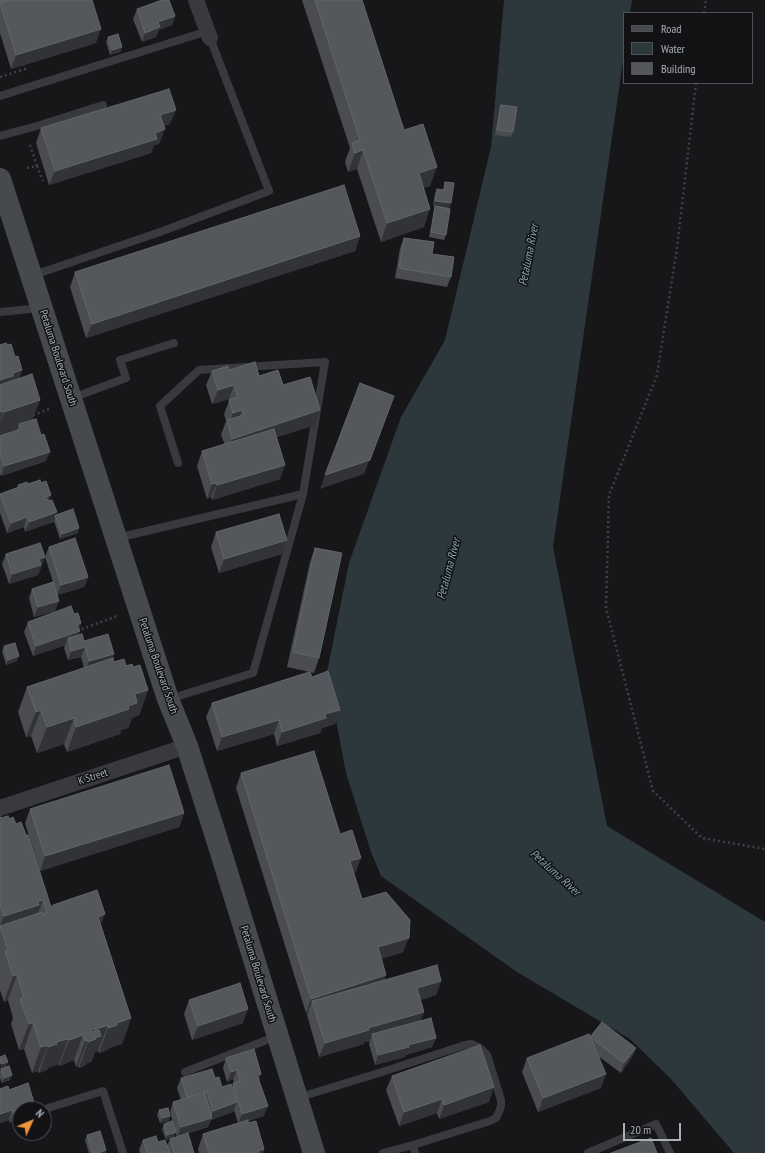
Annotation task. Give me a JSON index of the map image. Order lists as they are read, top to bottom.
{
  "streets": {
    "main road": ["Petaluma Boulevard South"],
    "street": ["K Street"]
  },
  "crossings": [
    ["Petaluma Boulevard South", "K Street"]
  ],
  "water": ["Petaluma River"],
  "legend": ["Road", "Water", "Building"],
  "scale_bar": "20 m",
  "north": "top right"
}
